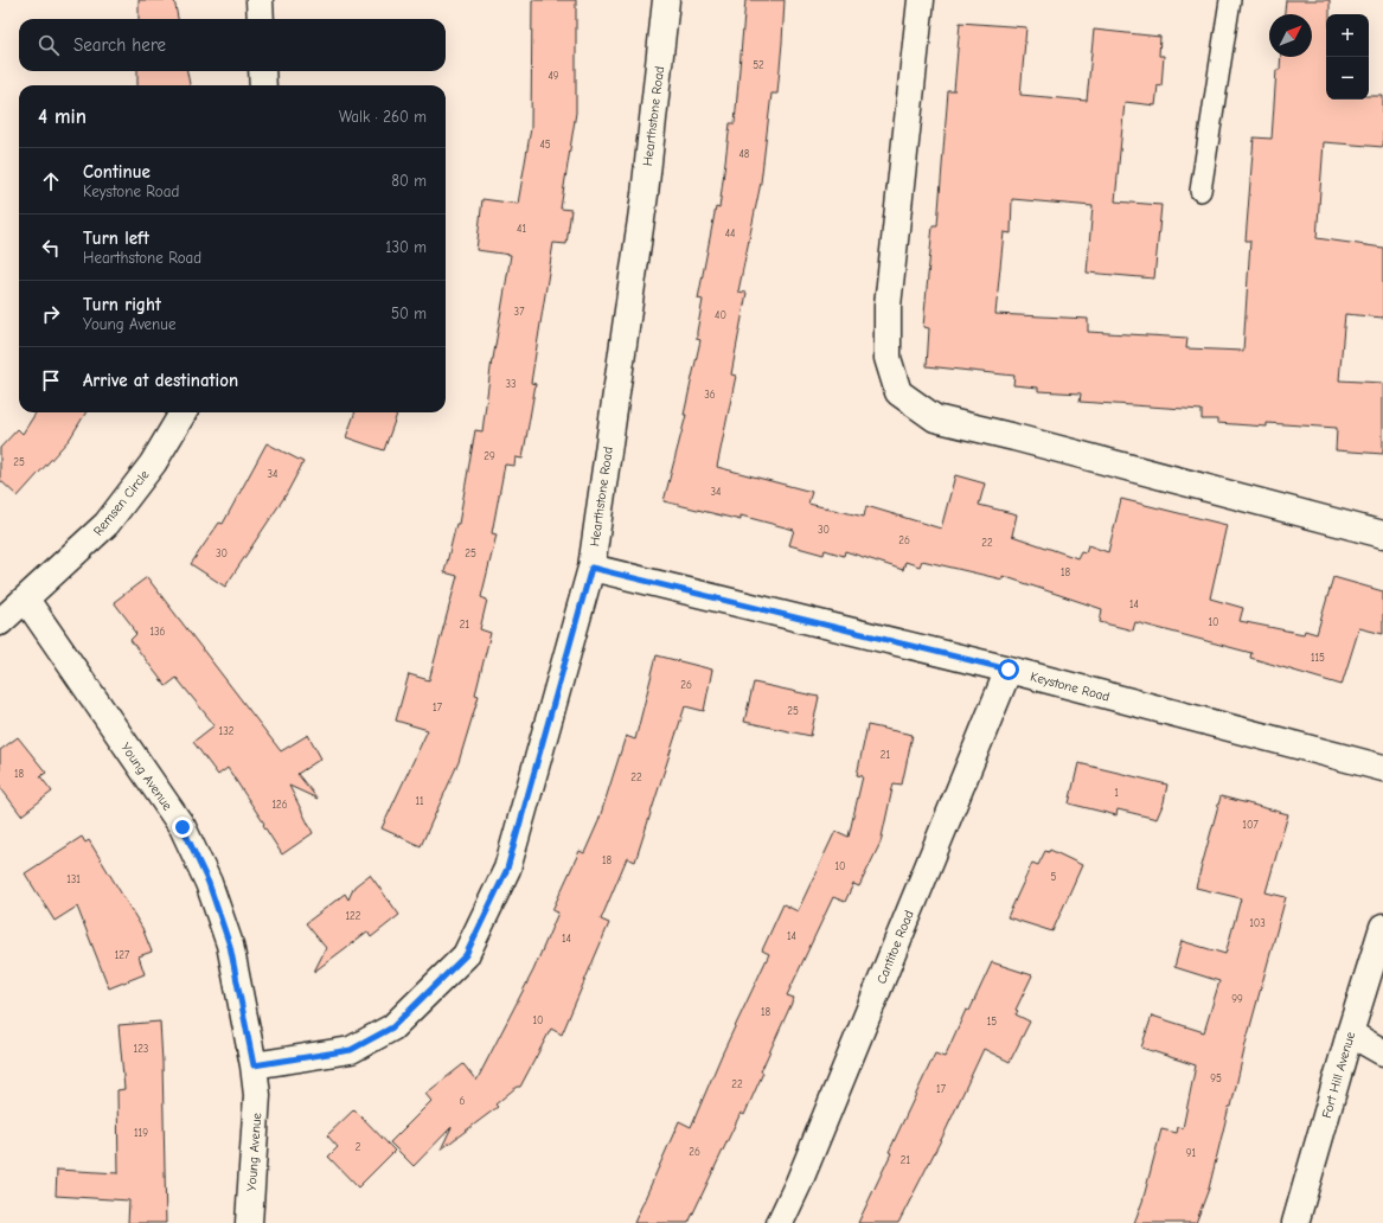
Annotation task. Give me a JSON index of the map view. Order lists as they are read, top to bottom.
{
  "streets": {
    "street": [
      "Hearthstone Road",
      "Remsen Circle",
      "Keystone Road",
      "Young Avenue",
      "Cantitoe Road",
      "Fort Hill Avenue"
    ]
  },
  "crossings": [
    ["Hearthstone Road", "Keystone Road"],
    ["Hearthstone Road", "Young Avenue"],
    ["Remsen Circle", "Young Avenue"],
    ["Keystone Road", "Cantitoe Road"]
  ],
  "house_numbers": [
    "52",
    "49",
    "45",
    "48",
    "41",
    "44",
    "37",
    "40",
    "33",
    "36",
    "29",
    "25",
    "34",
    "34",
    "30",
    "26",
    "22",
    "30",
    "25",
    "18",
    "14",
    "10",
    "21",
    "136",
    "115",
    "26",
    "17",
    "25",
    "132",
    "21",
    "18",
    "22",
    "1",
    "11",
    "126",
    "107",
    "18",
    "10",
    "5",
    "131",
    "122",
    "103",
    "14",
    "14",
    "127",
    "99",
    "18",
    "10",
    "15",
    "123",
    "95",
    "22",
    "17",
    "6",
    "119",
    "2",
    "26",
    "91",
    "21"
  ],
  "north": "top right",
  "page": {
    "map_buttons": ["+", "−"],
    "search": "Search here",
    "heading": ["4 min", "Walk · 260 m"],
    "list": [
      ["Continue", "Keystone Road", "80 m"],
      ["Turn left", "Hearthstone Road", "130 m"],
      ["Turn right", "Young Avenue", "50 m"],
      "Arrive at destination"
    ]
  }
}
